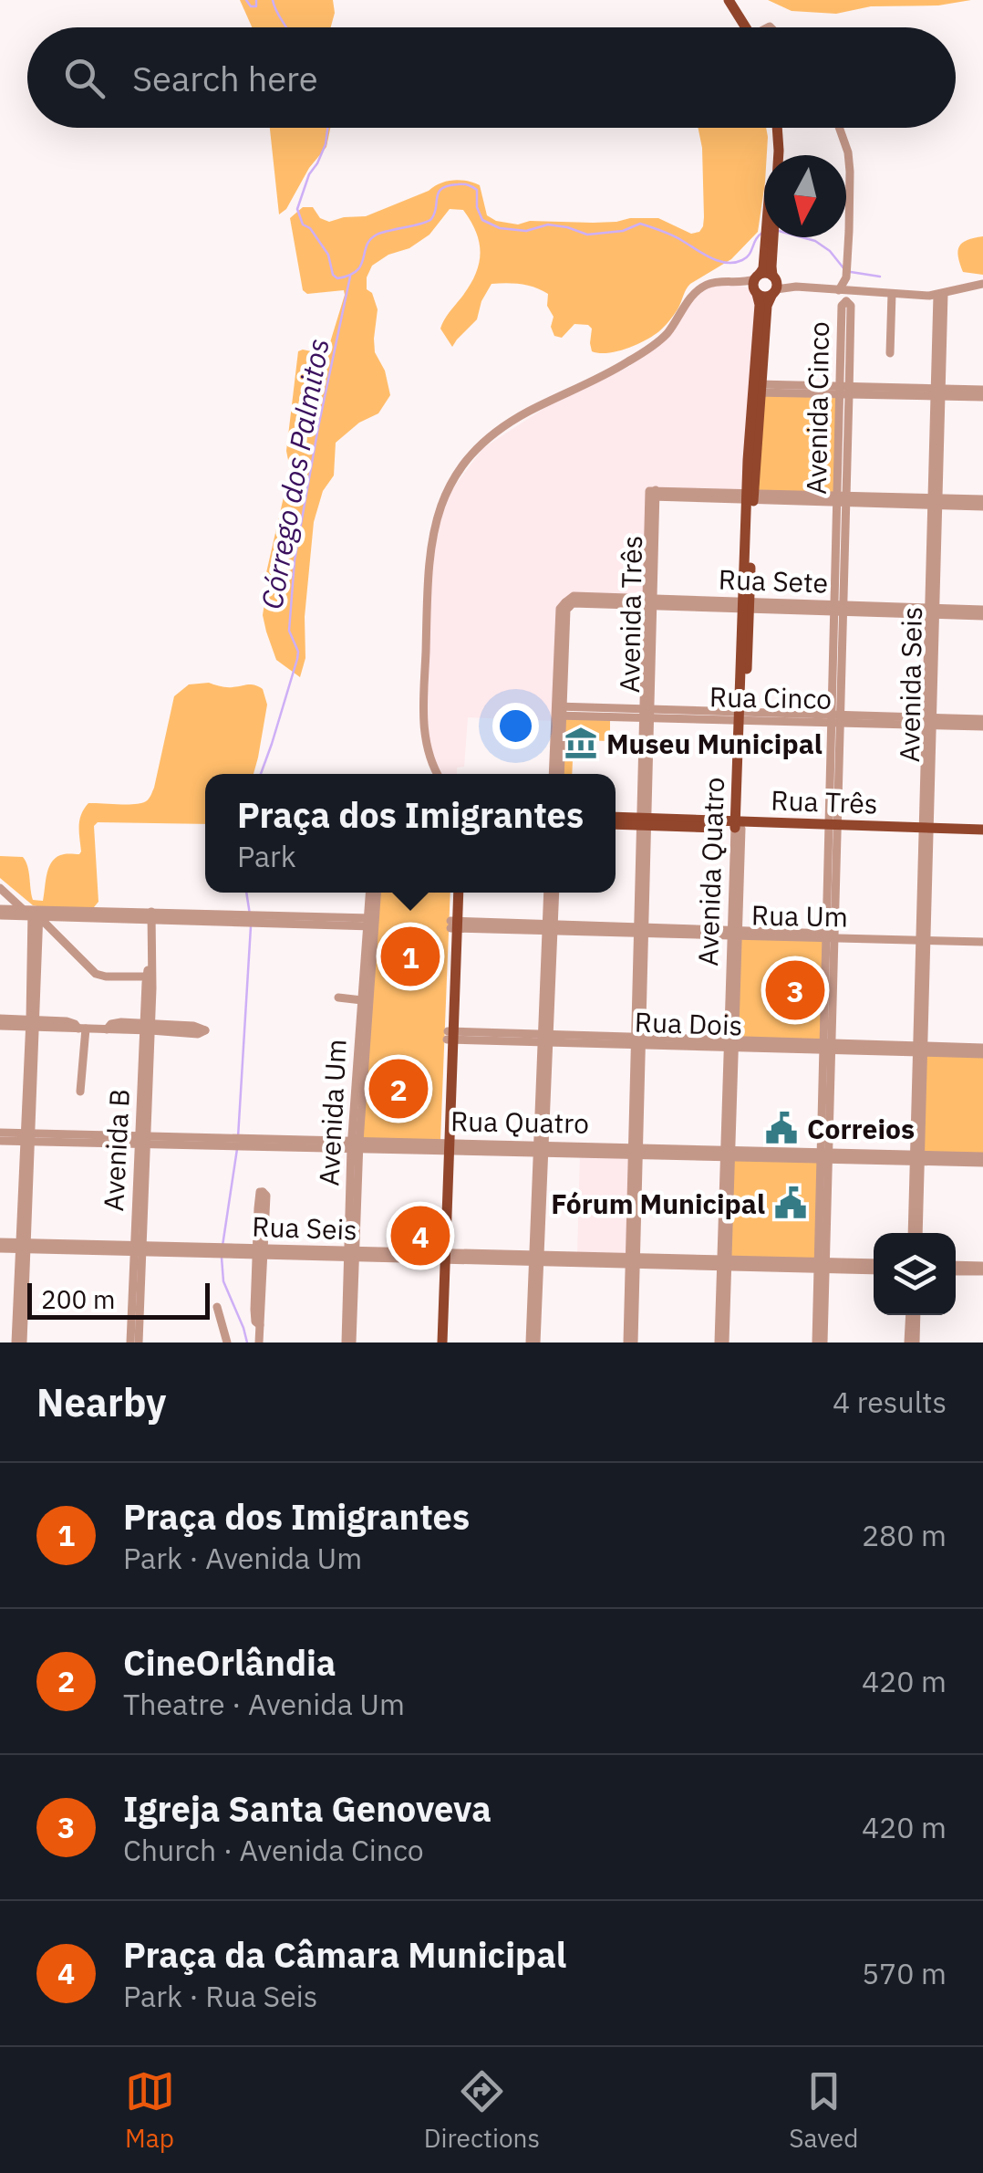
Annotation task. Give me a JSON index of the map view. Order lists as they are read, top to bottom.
{
  "streets": {
    "main road": ["Rua Três", "Avenida Quatro"],
    "street": [
      "Avenida Cinco",
      "Rua Sete",
      "Avenida Três",
      "Avenida Seis",
      "Rua Cinco",
      "Rua Um",
      "Rua Dois",
      "Avenida Um",
      "Rua Quatro",
      "Avenida B",
      "Rua Seis"
    ]
  },
  "crossings": [
    ["Avenida Cinco", "Rua Sete"],
    ["Avenida Cinco", "Rua Cinco"],
    ["Avenida Cinco", "Rua Três"],
    ["Avenida Cinco", "Rua Um"],
    ["Avenida Cinco", "Rua Dois"],
    ["Avenida Cinco", "Rua Quatro"],
    ["Avenida Cinco", "Rua Seis"],
    ["Rua Sete", "Avenida Três"],
    ["Rua Sete", "Avenida Seis"],
    ["Rua Sete", "Rua Cinco"],
    ["Rua Sete", "Avenida Quatro"],
    ["Avenida Três", "Rua Cinco"],
    ["Avenida Três", "Rua Três"],
    ["Avenida Três", "Avenida Quatro"],
    ["Avenida Três", "Rua Um"],
    ["Avenida Três", "Rua Dois"],
    ["Avenida Três", "Rua Quatro"],
    ["Avenida Três", "Rua Seis"],
    ["Avenida Seis", "Rua Cinco"],
    ["Avenida Seis", "Rua Três"],
    ["Avenida Seis", "Rua Um"],
    ["Avenida Seis", "Rua Dois"],
    ["Avenida Seis", "Rua Quatro"],
    ["Rua Cinco", "Avenida Quatro"],
    ["Rua Três", "Avenida Quatro"],
    ["Avenida Quatro", "Rua Um"],
    ["Avenida Quatro", "Rua Dois"],
    ["Avenida Quatro", "Rua Quatro"],
    ["Avenida Quatro", "Rua Seis"],
    ["Avenida Um", "Rua Quatro"],
    ["Avenida Um", "Rua Seis"],
    ["Rua Quatro", "Avenida B"],
    ["Avenida B", "Rua Seis"]
  ],
  "water": ["Córrego dos Palmitos"],
  "places": {
    "museum": ["Museu Municipal"],
    "public building": ["Correios", "Fórum Municipal"]
  },
  "scale_bar": "200 m",
  "north": "bottom",
  "page": {
    "search": "Search here",
    "popup": ["Praça dos Imigrantes", "Park"],
    "pins": [
      "1",
      "3",
      "2",
      "4"
    ],
    "scale": "200 m",
    "heading": ["Nearby", "4 results"],
    "list": [
      {
        "mark": "1",
        "name": "Praça dos Imigrantes",
        "note": "Park · Avenida Um",
        "value": "280 m"
      },
      {
        "mark": "2",
        "name": "CineOrlândia",
        "note": "Theatre · Avenida Um",
        "value": "420 m"
      },
      {
        "mark": "3",
        "name": "Igreja Santa Genoveva",
        "note": "Church · Avenida Cinco",
        "value": "420 m"
      },
      {
        "mark": "4",
        "name": "Praça da Câmara Municipal",
        "note": "Park · Rua Seis",
        "value": "570 m"
      }
    ],
    "nav": ["Map", "Directions", "Saved"]
  }
}
